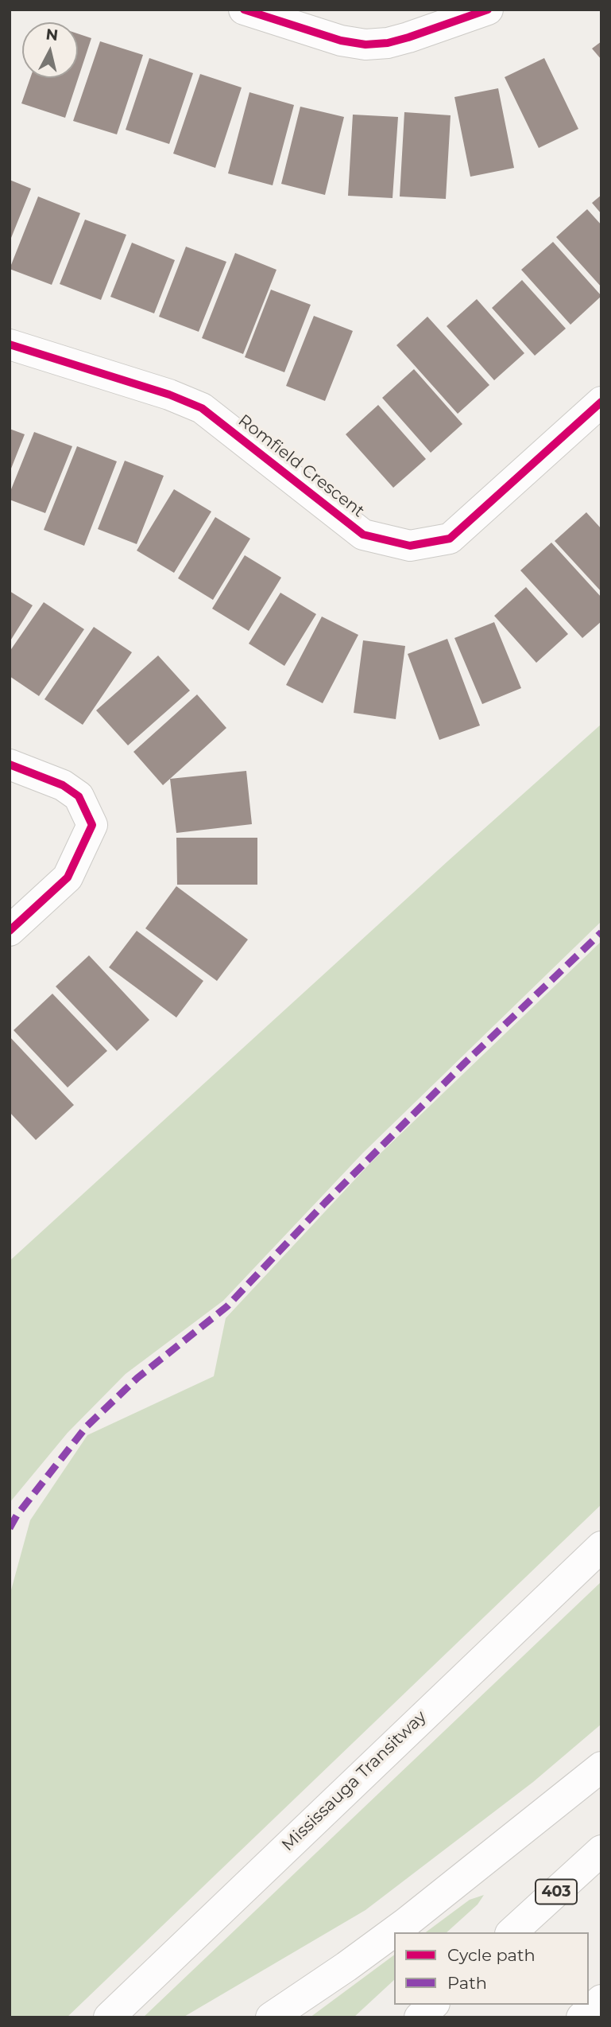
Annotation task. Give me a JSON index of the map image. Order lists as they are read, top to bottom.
{
  "streets": {
    "main road": ["Romfield Crescent", "Mississauga Transitway", "403"]
  },
  "legend": ["Cycle path", "Path"],
  "north": "top"
}
